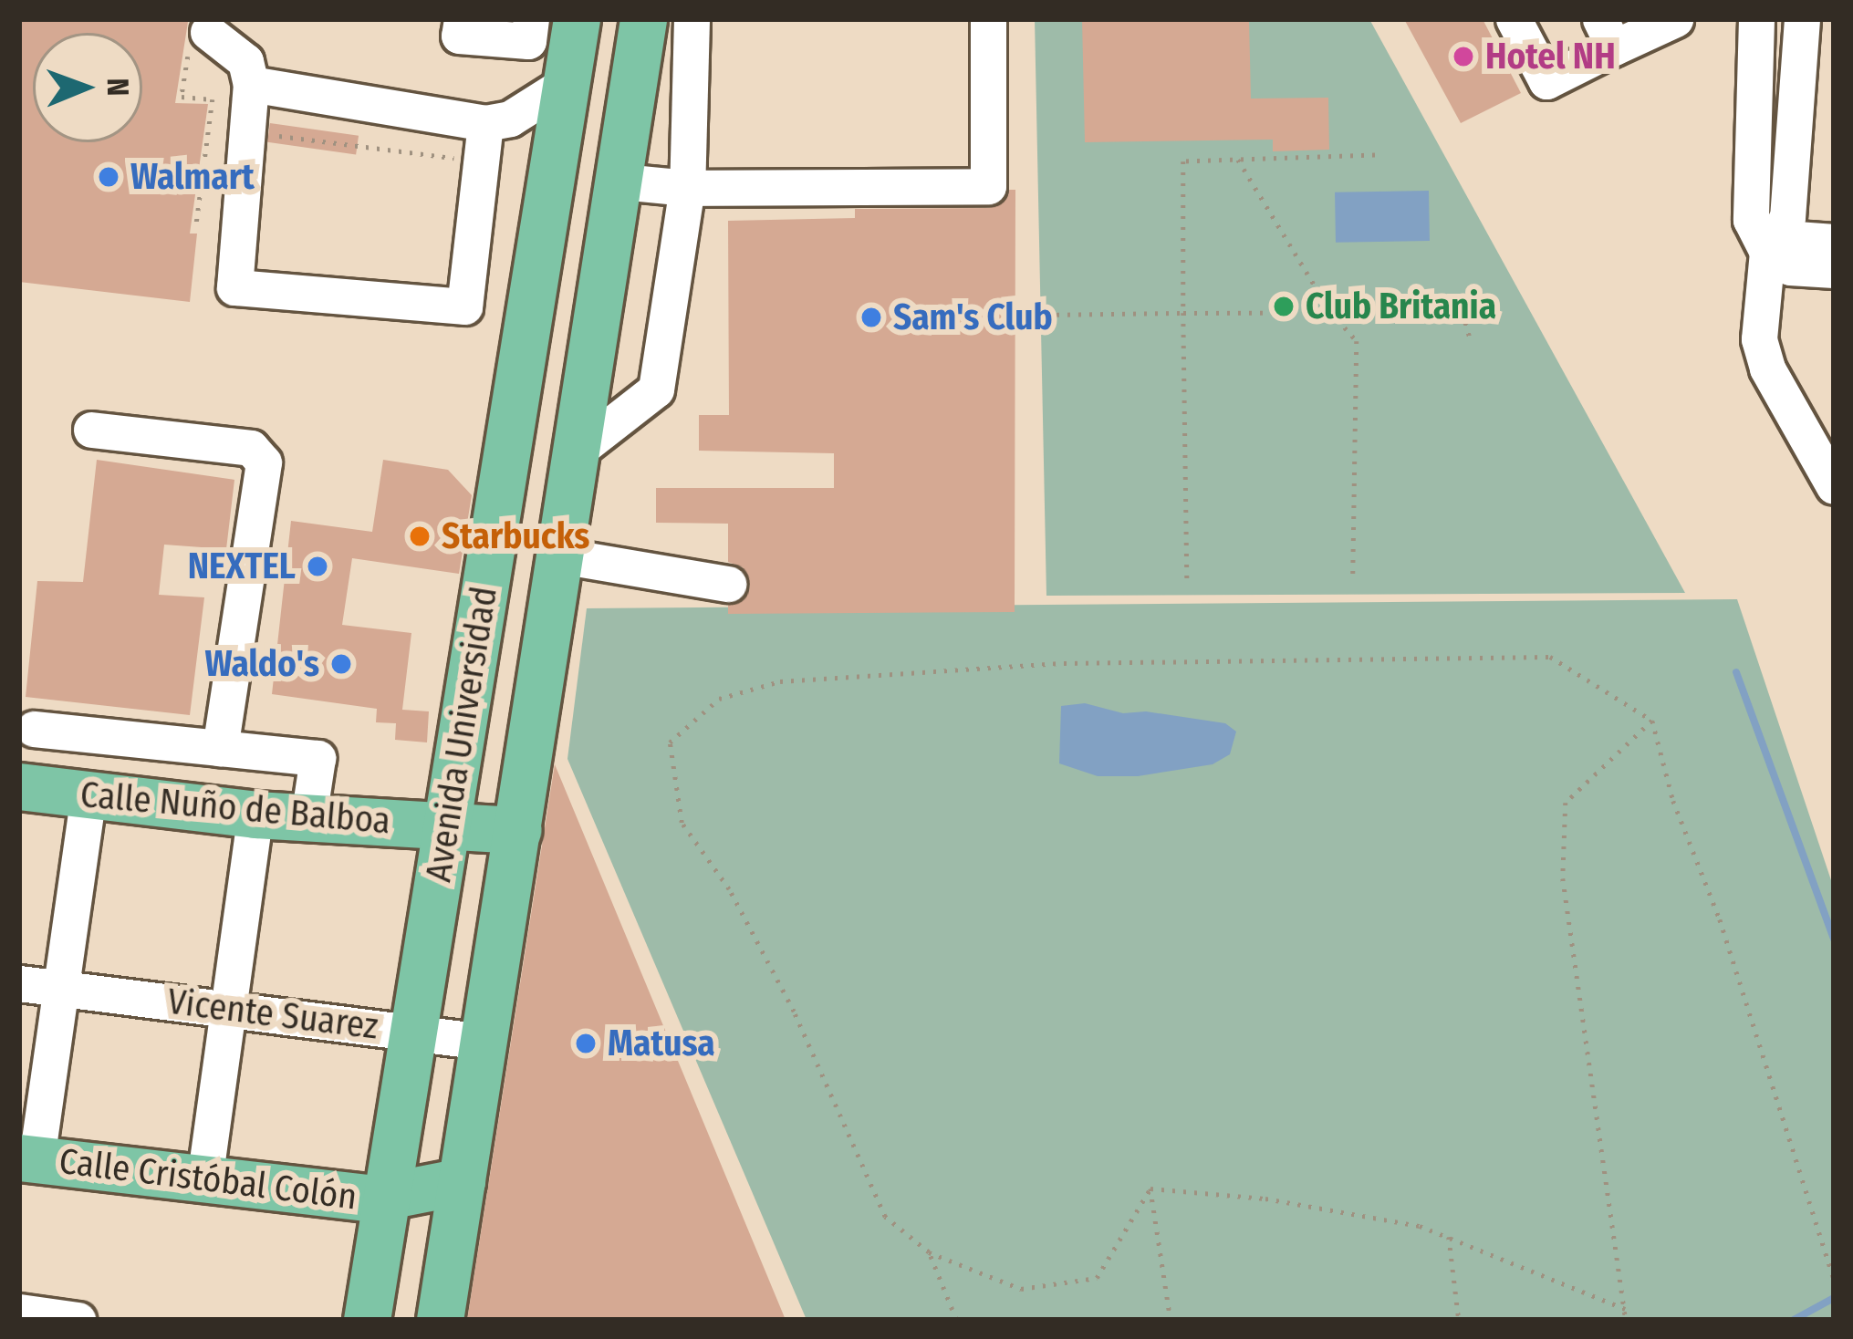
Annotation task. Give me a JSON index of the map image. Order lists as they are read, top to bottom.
{
  "streets": {
    "main road": ["Avenida Universidad", "Calle Nuño de Balboa", "Calle Cristóbal Colón"],
    "street": ["Vicente Suarez"]
  },
  "crossings": [
    ["Avenida Universidad", "Calle Nuño de Balboa"],
    ["Avenida Universidad", "Vicente Suarez"],
    ["Avenida Universidad", "Calle Cristóbal Colón"]
  ],
  "places": [
    "Hotel NH",
    "Walmart",
    "Club Britania",
    "Sam's Club",
    "Starbucks",
    "NEXTEL",
    "Waldo's",
    "Matusa"
  ],
  "north": "right"
}
